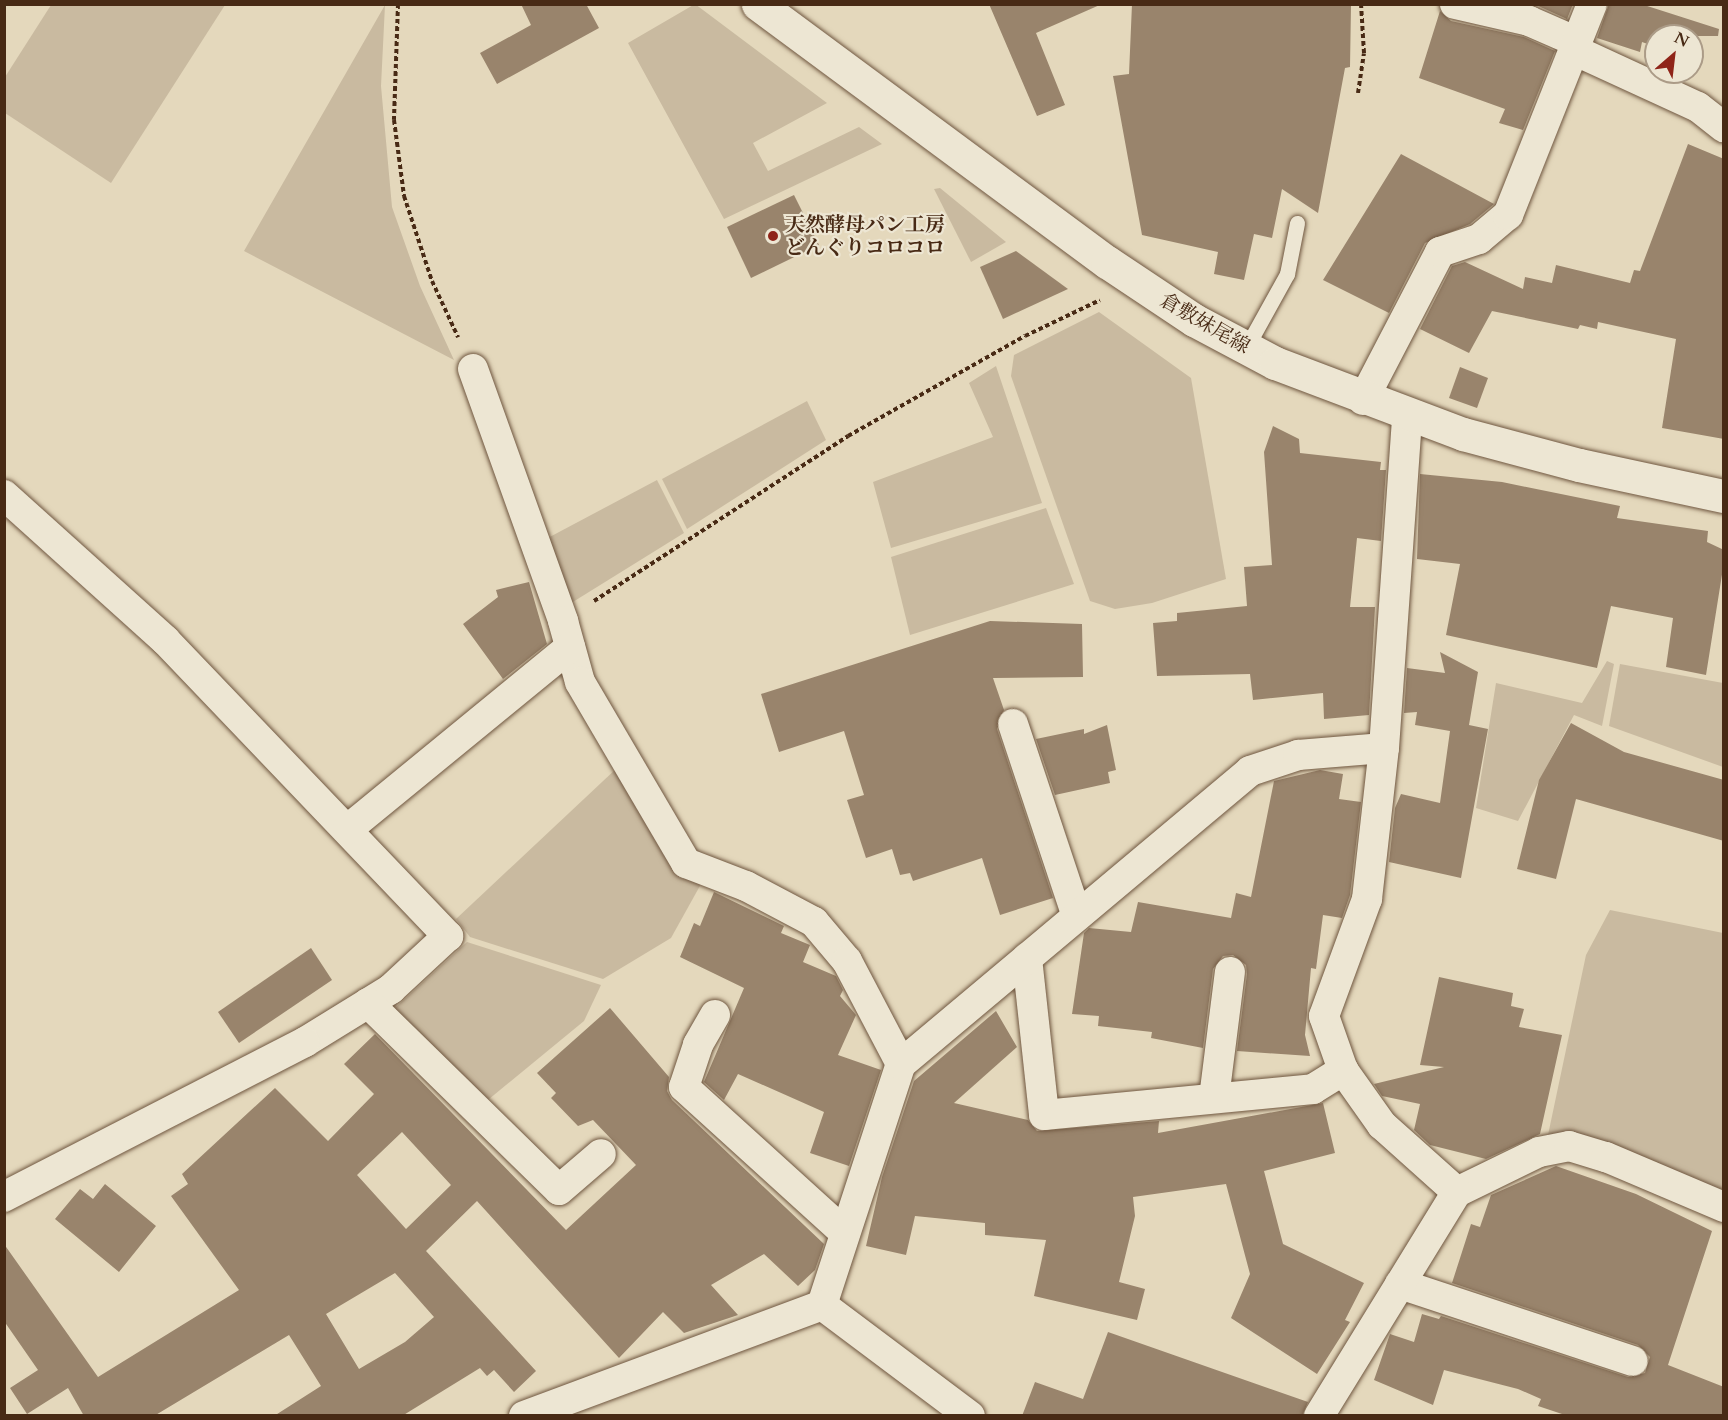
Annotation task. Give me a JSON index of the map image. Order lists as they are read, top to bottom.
{
  "streets": {
    "main road": ["倉敷妹尾線"]
  },
  "places": ["天然酵母パン工房 どんぐりコロコロ"],
  "north": "top right"
}
